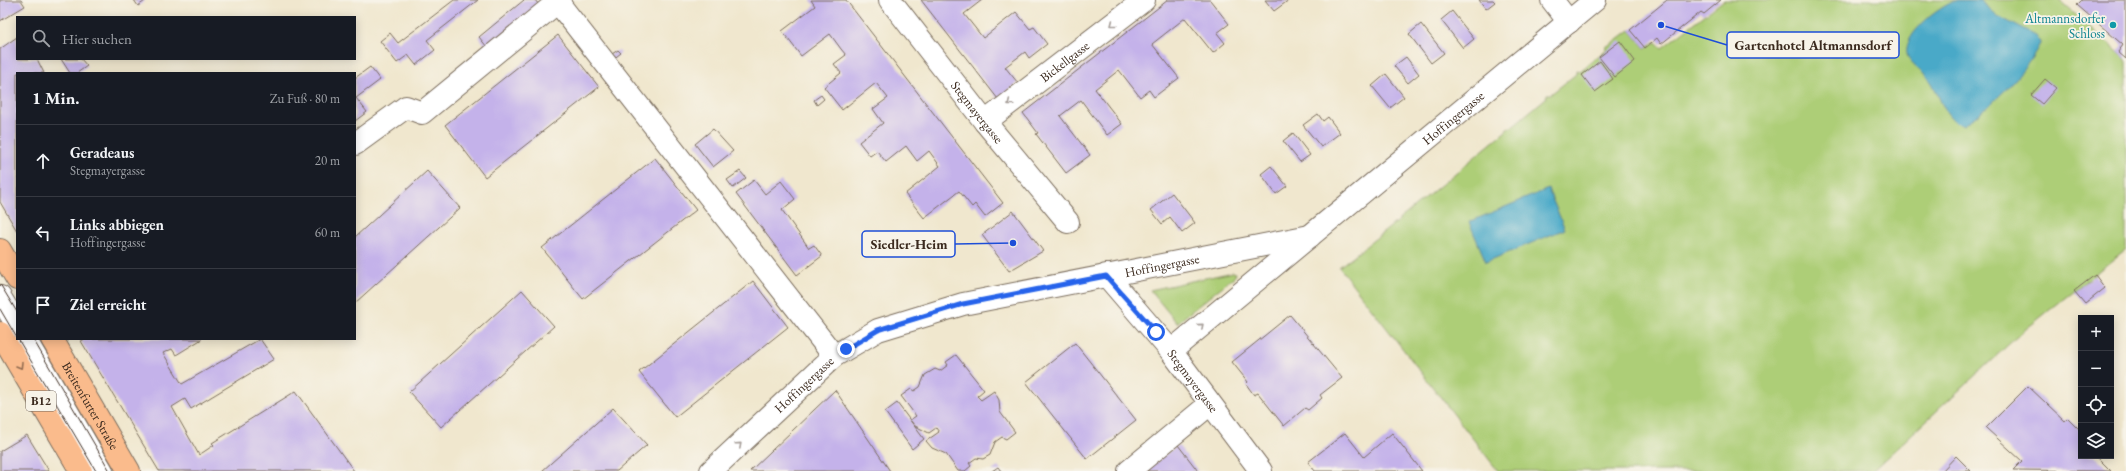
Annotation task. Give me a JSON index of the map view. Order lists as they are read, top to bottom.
{
  "streets": {
    "main road": ["B12", "Breitenfurter Straße"],
    "street": ["Bickellgasse", "Stegmayergasse", "Hoffingergasse"]
  },
  "crossings": [
    ["Bickellgasse", "Stegmayergasse"],
    ["Stegmayergasse", "Hoffingergasse"]
  ],
  "one_way": ["Bickellgasse"],
  "places": ["Gartenhotel Altmannsdorf", "Altmannsdorfer Schloss", "Siedler-Heim"],
  "page": {
    "search": "Hier suchen",
    "heading": ["1 Min.", "Zu Fuß · 80 m"],
    "list": [
      ["Geradeaus", "Stegmayergasse", "20 m"],
      ["Links abbiegen", "Hoffingergasse", "60 m"],
      "Ziel erreicht"
    ],
    "map_buttons": ["+", "−"]
  }
}
